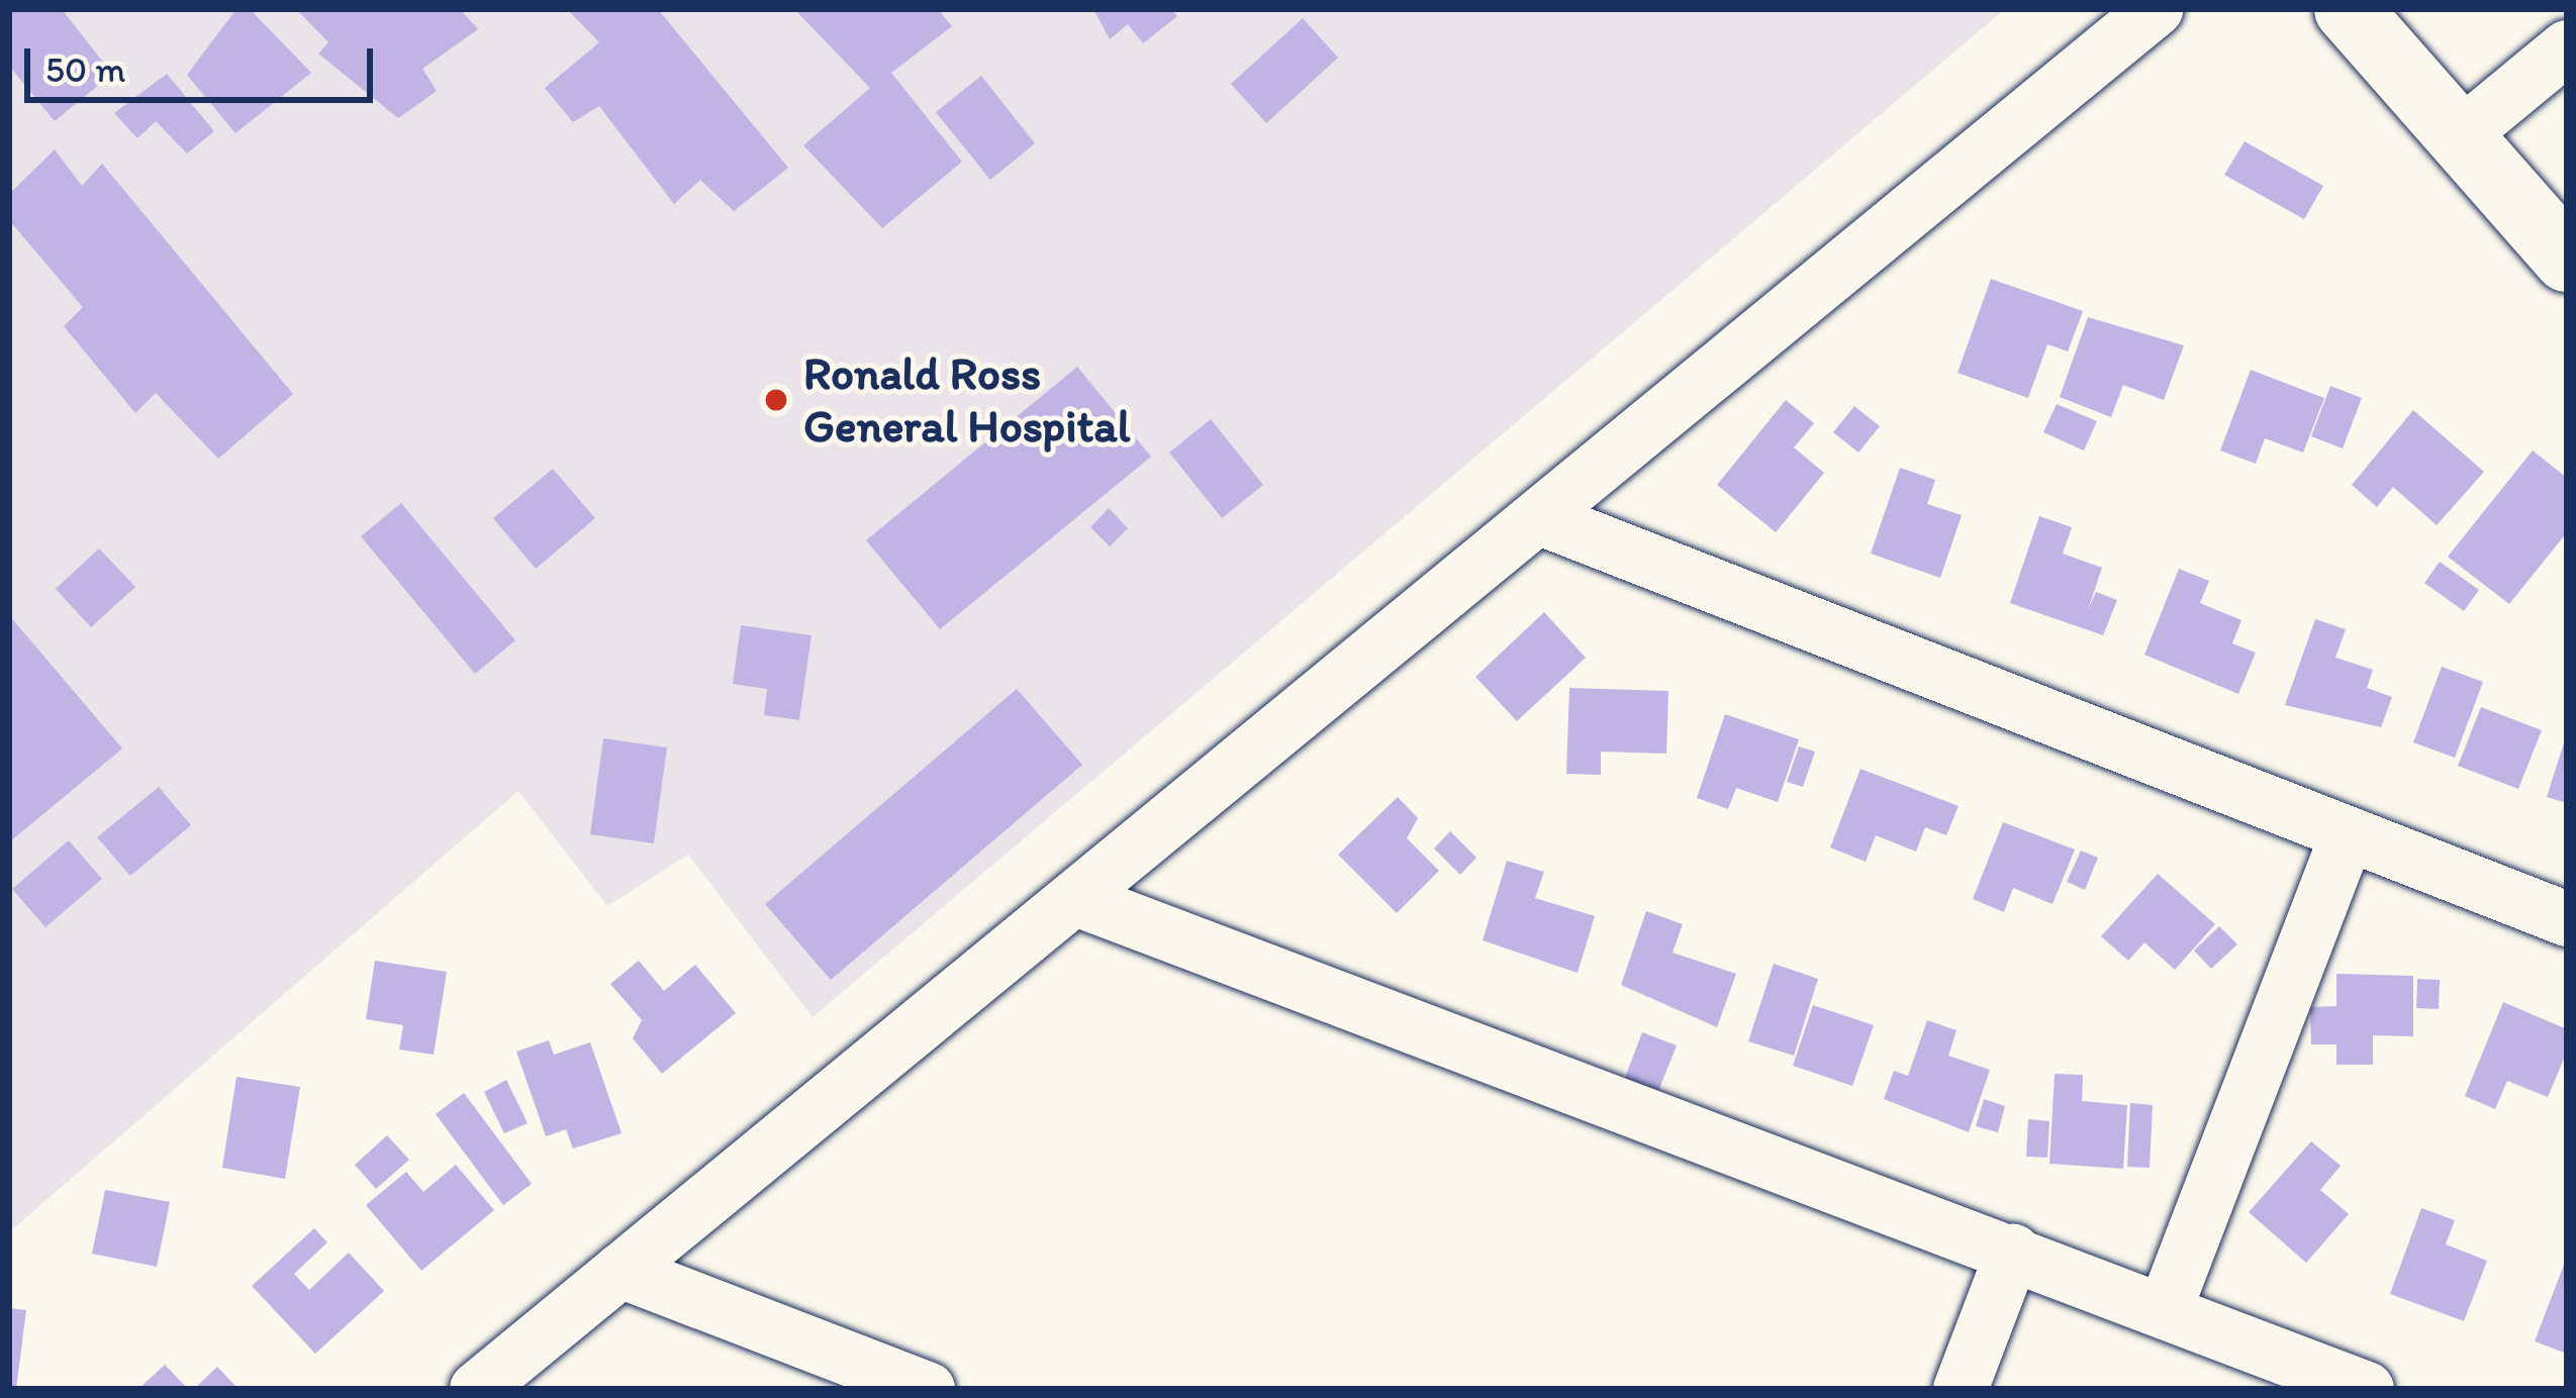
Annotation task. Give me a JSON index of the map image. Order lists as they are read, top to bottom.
{
  "places": ["Ronald Ross General Hospital"],
  "scale_bar": "50 m"
}
